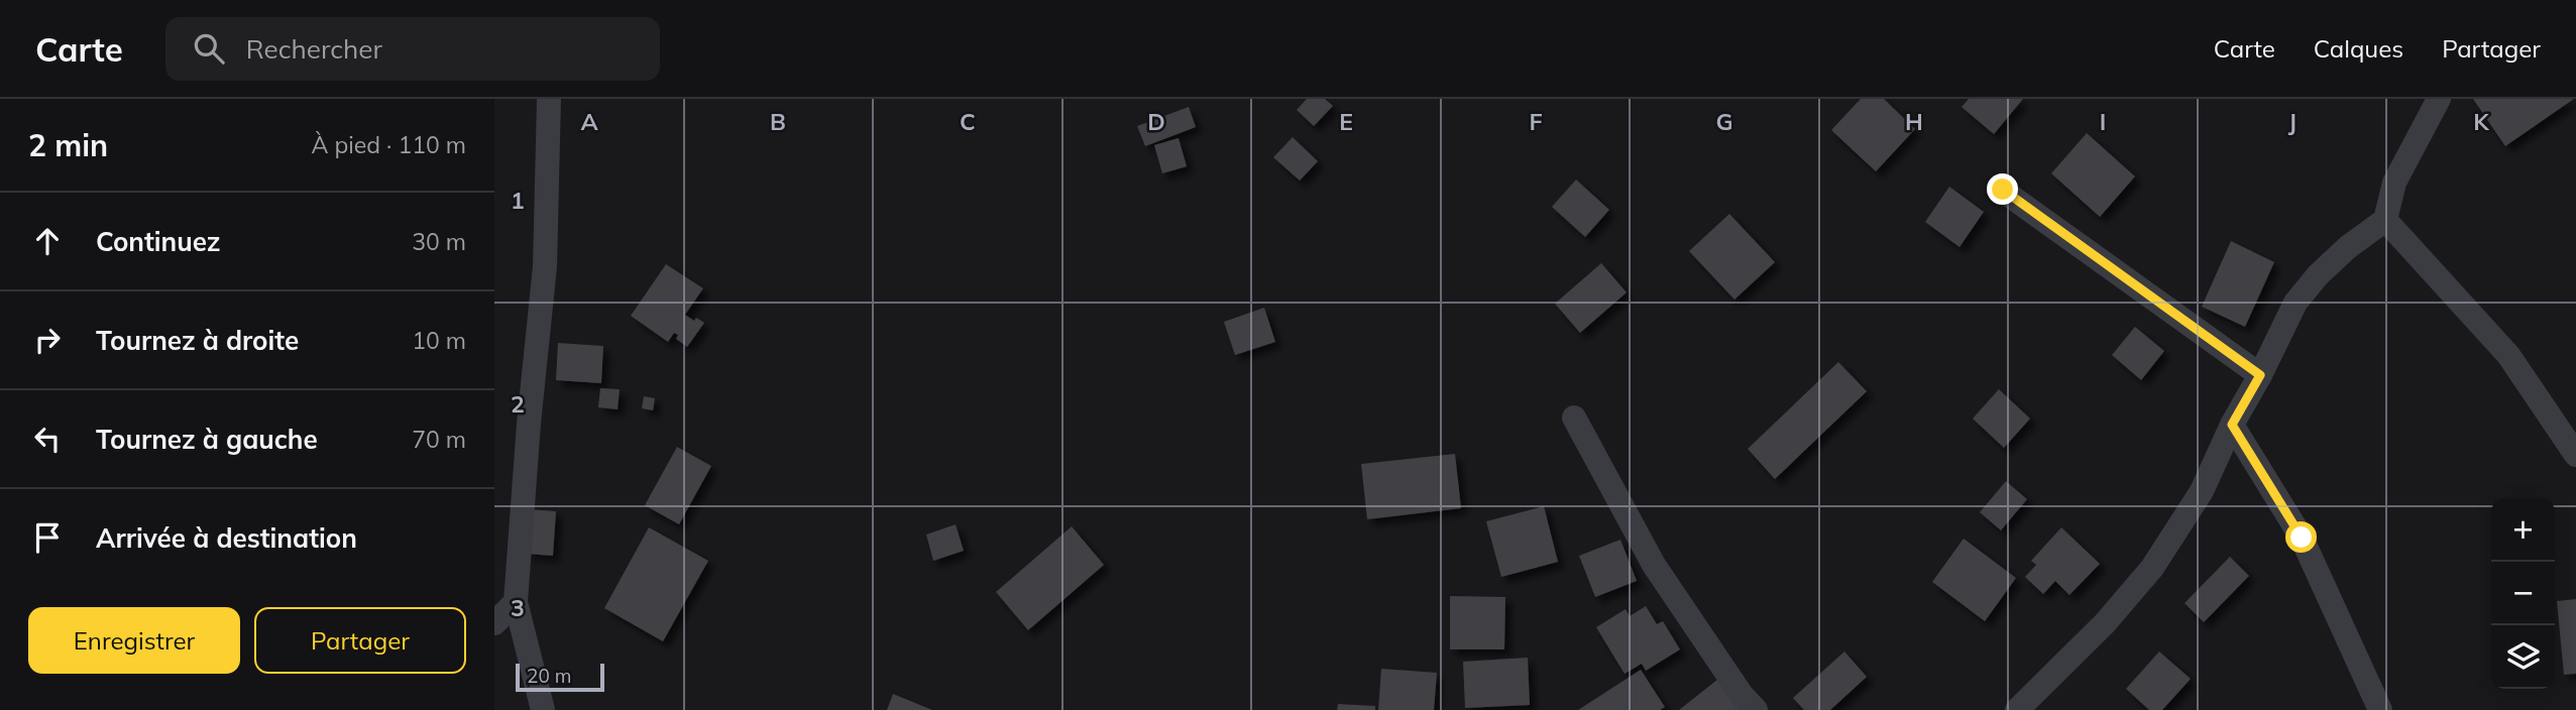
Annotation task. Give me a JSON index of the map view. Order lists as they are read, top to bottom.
{
  "scale_bar": "20 m",
  "page": {
    "header": "Carte",
    "search": "Rechercher",
    "nav": ["Carte", "Calques", "Partager"],
    "heading": ["2 min", "À pied · 110 m"],
    "list": [
      ["Continuez", "30 m"],
      ["Tournez à droite", "10 m"],
      ["Tournez à gauche", "70 m"],
      "Arrivée à destination"
    ],
    "map_buttons": ["+", "−"],
    "buttons": ["Enregistrer", "Partager"],
    "scale": "20 m"
  },
  "grid": {
    "columns": [
      "A",
      "B",
      "C",
      "D",
      "E",
      "F",
      "G",
      "H",
      "I",
      "J",
      "K"
    ],
    "rows": ["1", "2", "3"]
  }
}
